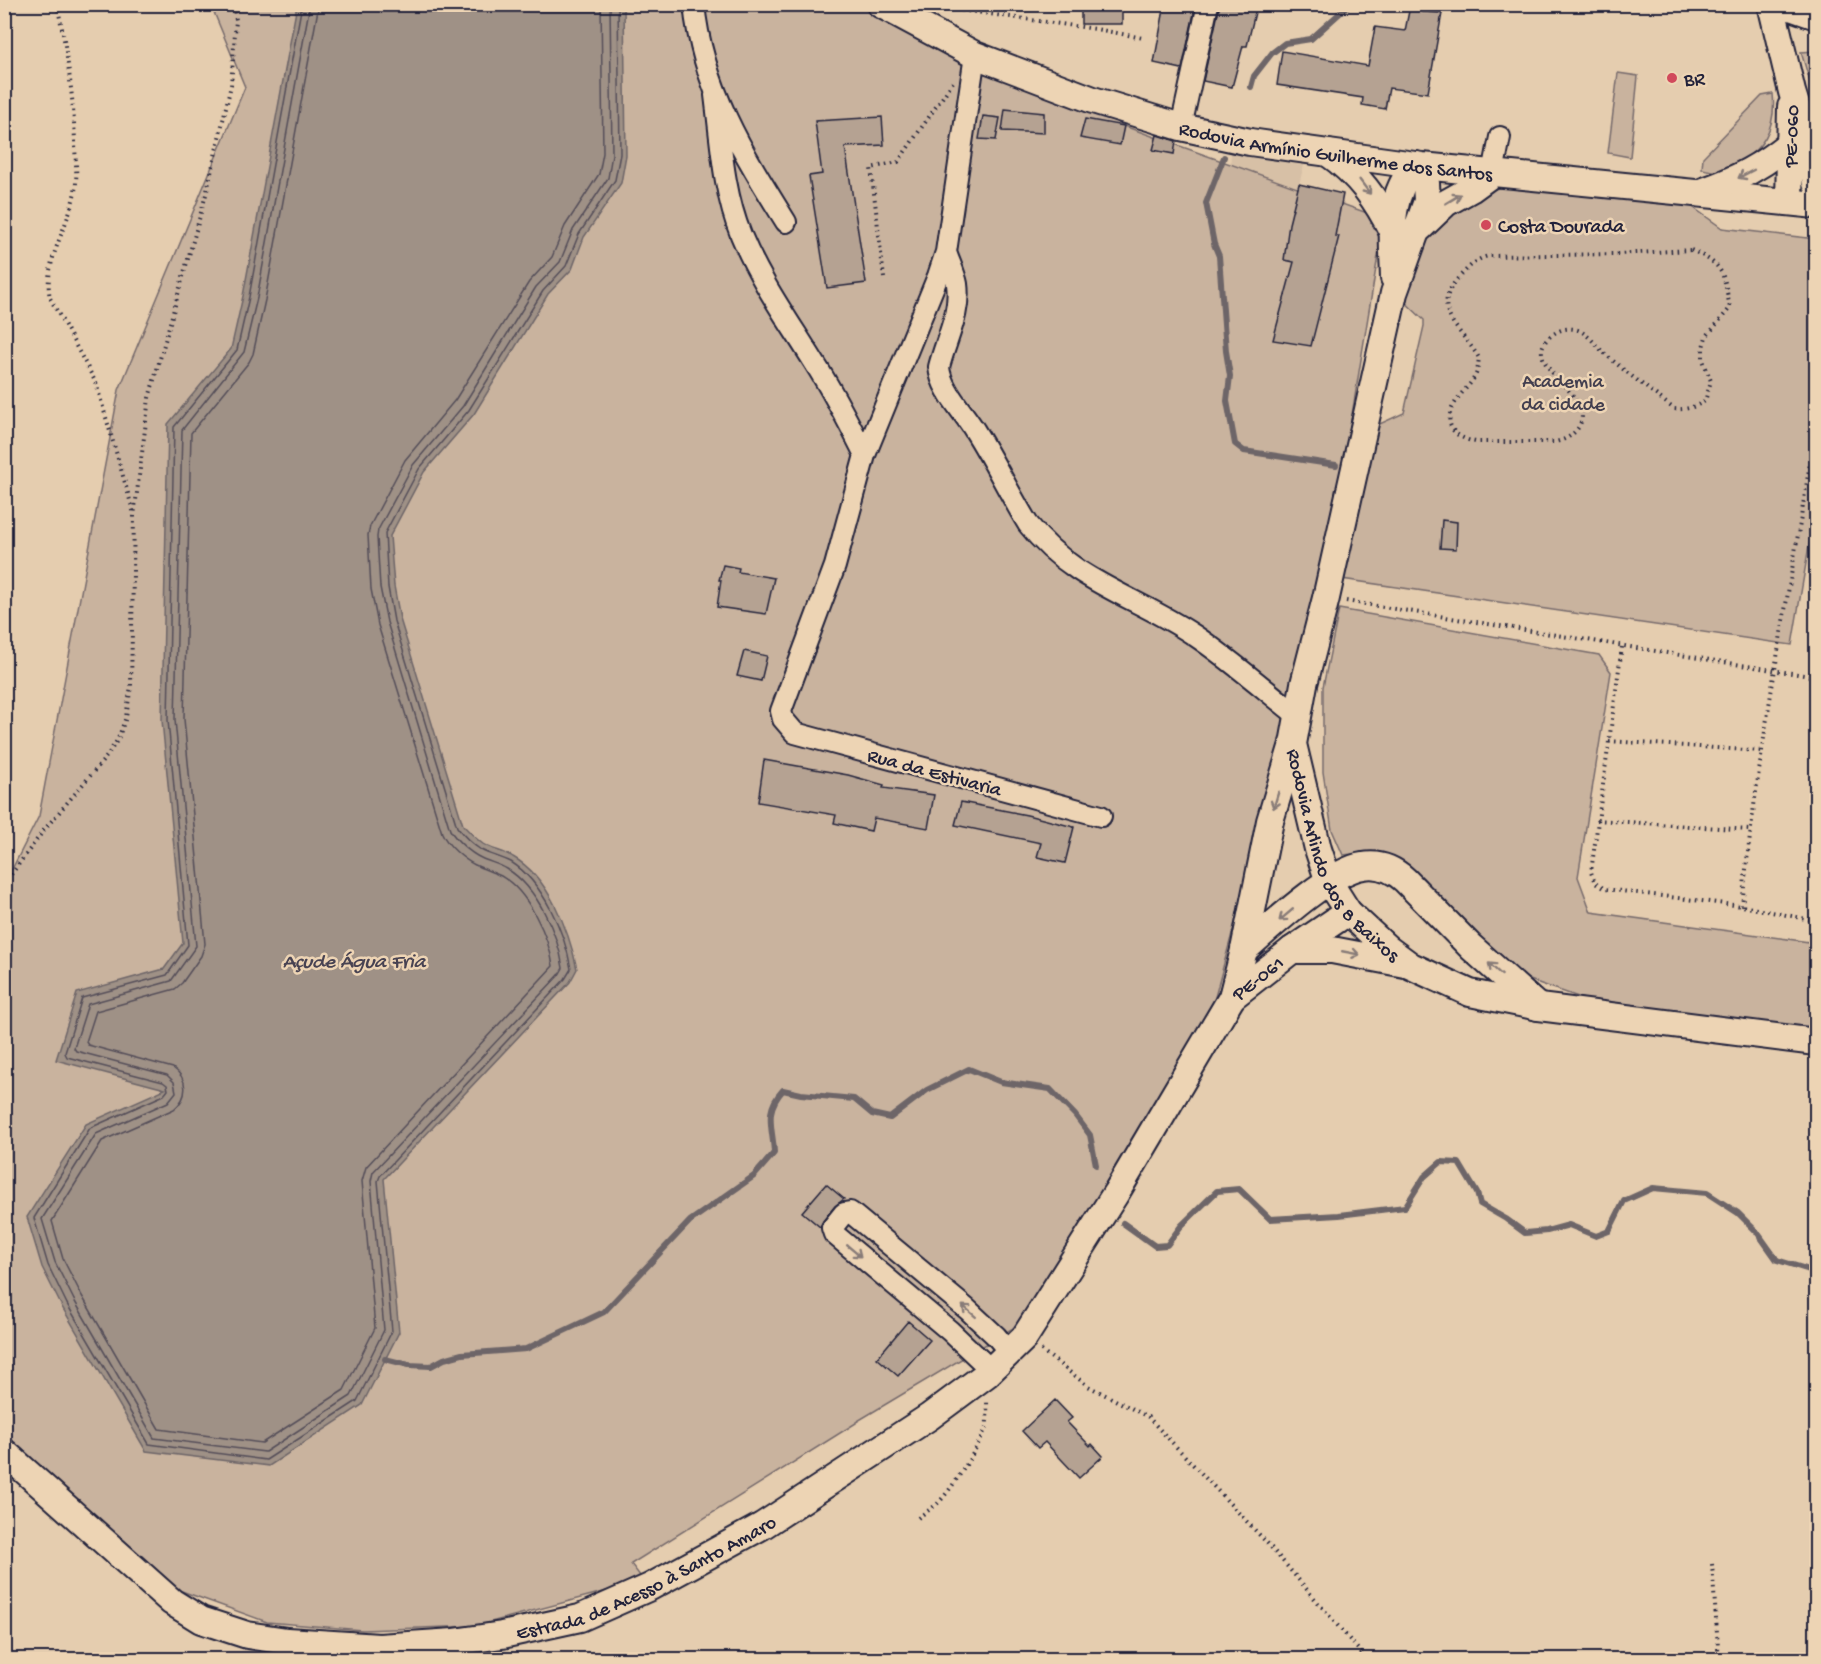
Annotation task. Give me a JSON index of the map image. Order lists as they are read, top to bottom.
{
  "streets": {
    "main road": [
      "PE-060",
      "Rodovia Armínio Guilherme dos Santos",
      "Rodovia Arlindo dos 8 Baixos",
      "PE-061",
      "Estrada de Acesso à Santo Amaro"
    ],
    "street": ["Rua da Estivaria"]
  },
  "crossings": [
    ["PE-060", "Rodovia Armínio Guilherme dos Santos"],
    ["Rodovia Armínio Guilherme dos Santos", "Rodovia Arlindo dos 8 Baixos"],
    ["Rodovia Arlindo dos 8 Baixos", "PE-061"],
    ["PE-061", "Estrada de Acesso à Santo Amaro"]
  ],
  "water": ["Açude Água Fria"],
  "parks": ["Academia da cidade"],
  "places": ["BR", "Costa Dourada"]
}
